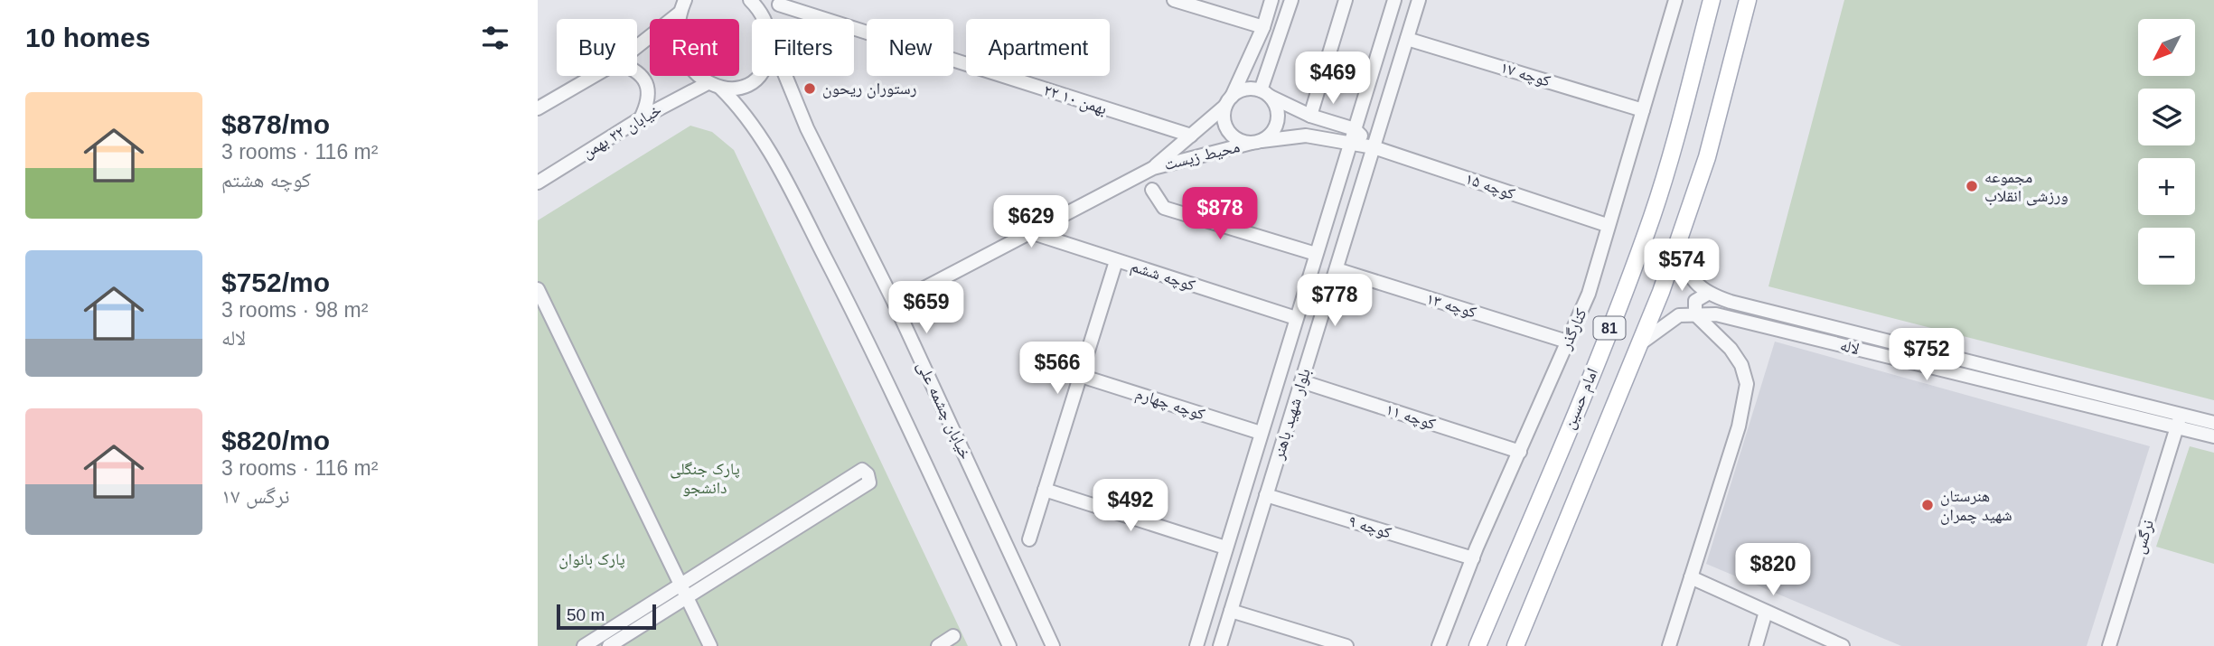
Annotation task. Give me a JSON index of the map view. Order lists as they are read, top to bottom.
{
  "streets": {
    "main road": ["81", "امام حسین"],
    "street": [
      "کوچه ۱۷",
      "۲۲ بهمن ۱۰",
      "خیابان ۲۲ بهمن",
      "محیط زیست",
      "کوچه ۱۵",
      "کوچه ششم",
      "کوچه ۱۳",
      "کنارگذر",
      "لاله",
      "کوچه چهارم",
      "خیابان چشمه علی",
      "بلوار شهید باهنر",
      "کوچه ۱۱",
      "کوچه ۹",
      "نرگس"
    ]
  },
  "crossings": [
    ["کوچه ۱۷", "کنارگذر"],
    ["کوچه ۱۷", "بلوار شهید باهنر"],
    ["۲۲ بهمن ۱۰", "محیط زیست"],
    ["محیط زیست", "کوچه ششم"],
    ["محیط زیست", "خیابان چشمه علی"],
    ["محیط زیست", "بلوار شهید باهنر"],
    ["کوچه ۱۵", "کنارگذر"],
    ["کوچه ۱۵", "بلوار شهید باهنر"],
    ["کوچه ششم", "بلوار شهید باهنر"],
    ["کوچه ۱۳", "کنارگذر"],
    ["کوچه ۱۳", "بلوار شهید باهنر"],
    ["81", "لاله"],
    ["کنارگذر", "کوچه ۱۱"],
    ["کنارگذر", "کوچه ۹"],
    ["لاله", "نرگس"],
    ["کوچه چهارم", "بلوار شهید باهنر"],
    ["بلوار شهید باهنر", "کوچه ۱۱"],
    ["بلوار شهید باهنر", "کوچه ۹"]
  ],
  "parks": ["پارک جنگلی دانشجو", "پارک بانوان"],
  "places": ["رستوران ریحون", "مجموعه ورزشی انقلاب", "هنرستان شهید چمران"],
  "scale_bar": "50 m",
  "north": "bottom left",
  "page": {
    "heading": "10 homes",
    "map_buttons": ["+", "−"],
    "chip": [
      "Buy",
      "Rent",
      "Filters",
      "New",
      "Apartment"
    ],
    "price": [
      "$469",
      "$878",
      "$629",
      "$574",
      "$778",
      "$659",
      "$752",
      "$566",
      "$492",
      "$820"
    ],
    "list": [
      {
        "name": "$878/mo",
        "note": "3 rooms · 116 m² · کوچه هشتم"
      },
      {
        "name": "$752/mo",
        "note": "3 rooms · 98 m² · لاله"
      },
      {
        "name": "$820/mo",
        "note": "3 rooms · 116 m² · نرگس ۱۷"
      }
    ],
    "scale": "50 m"
  }
}
